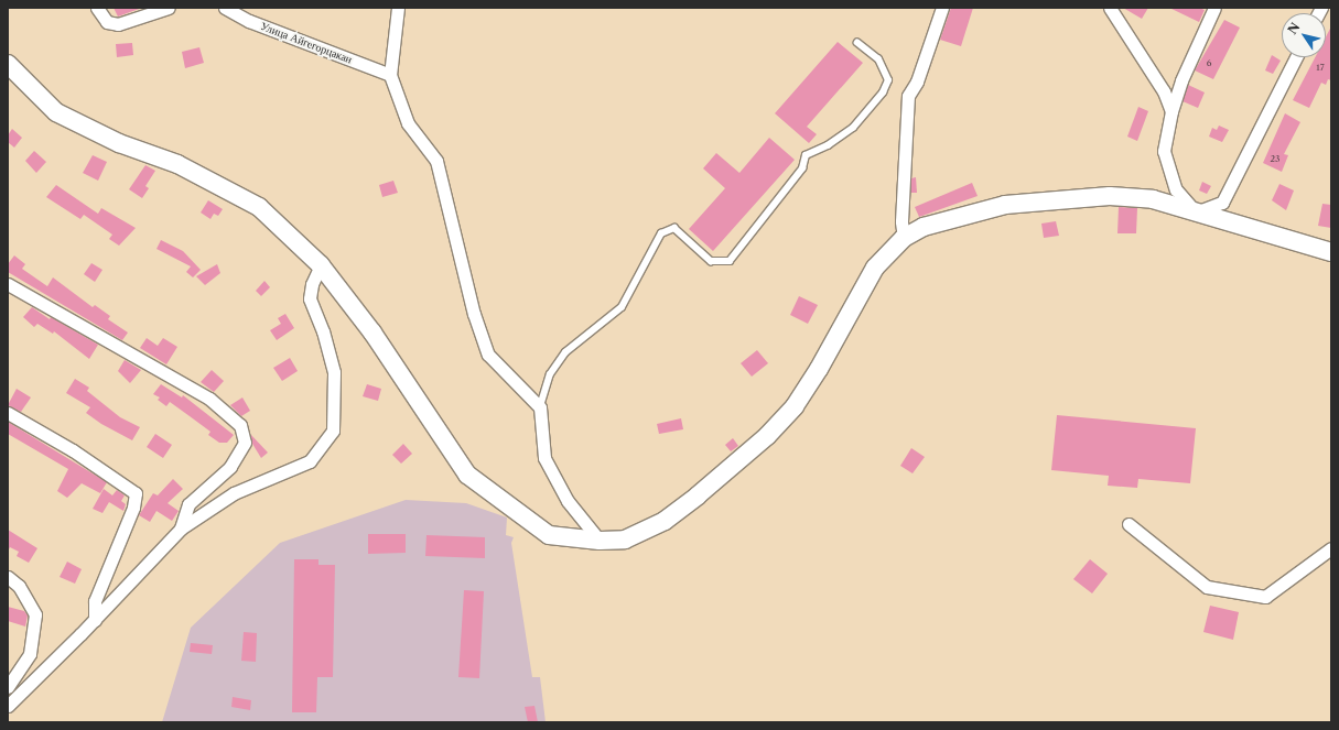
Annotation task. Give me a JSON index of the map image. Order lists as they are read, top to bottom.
{
  "streets": {
    "street": ["Улица Айгегорцакан"]
  },
  "house_numbers": ["6", "17", "23"],
  "north": "top left"
}
